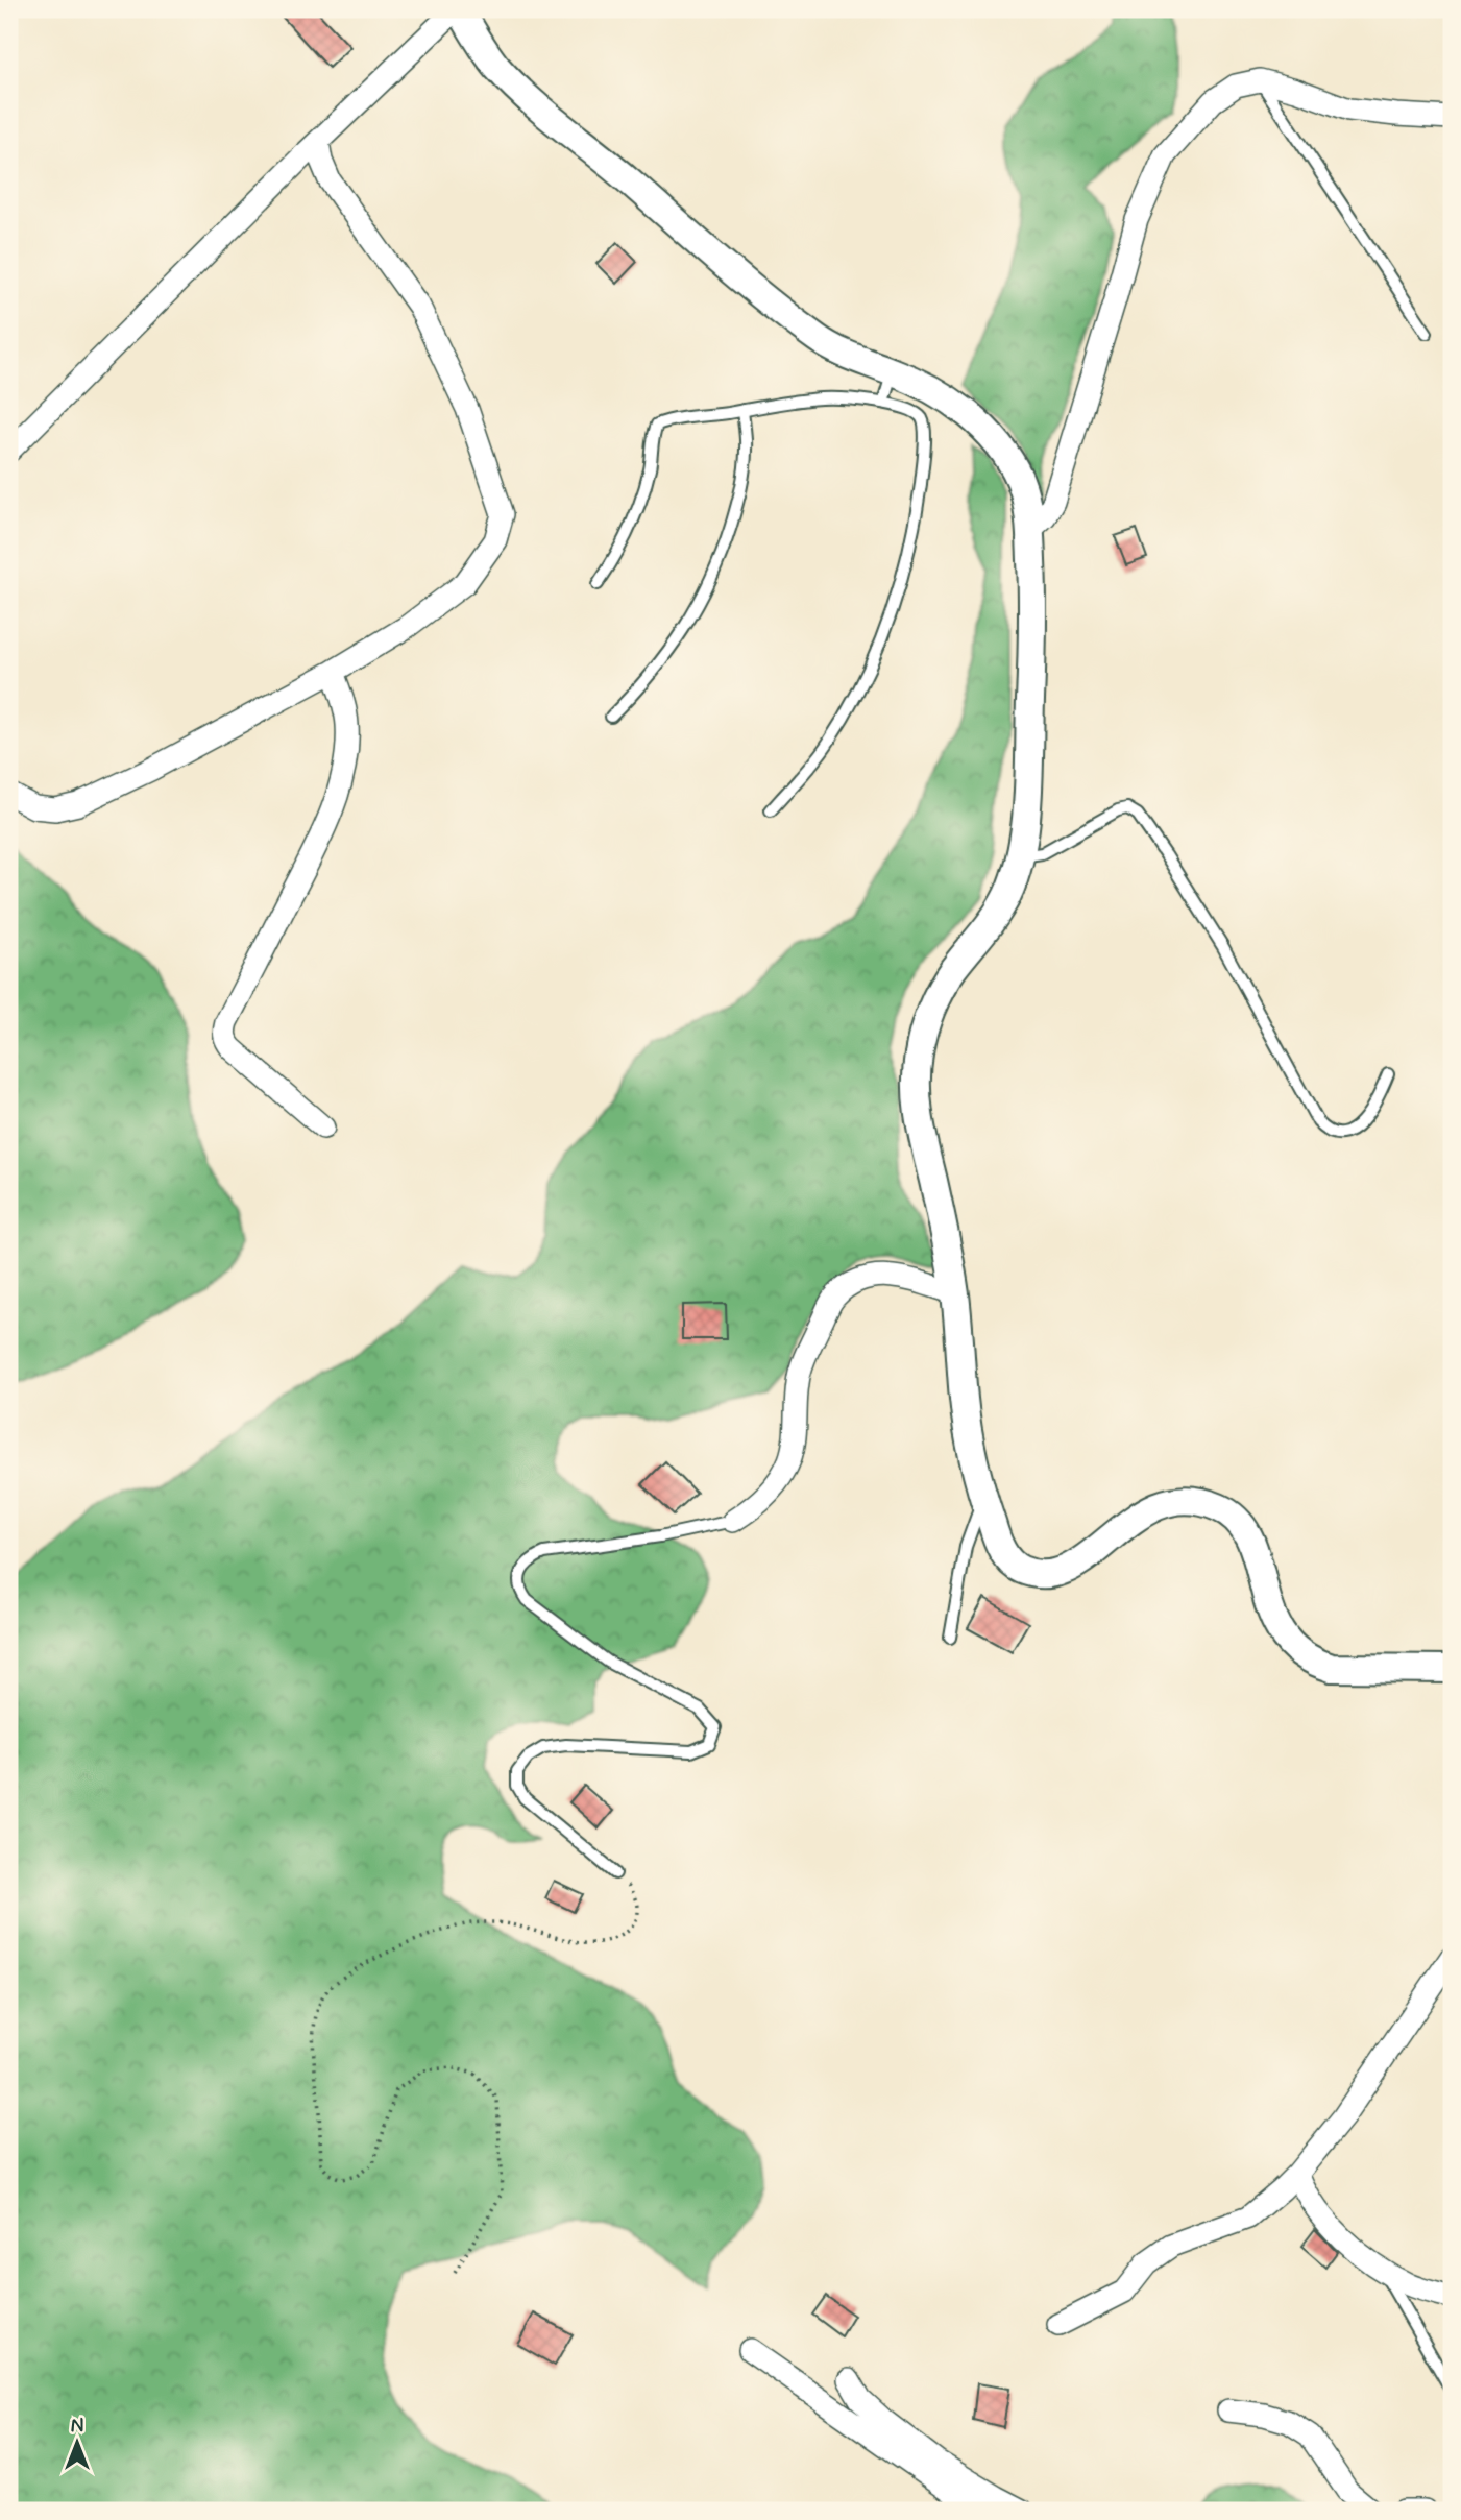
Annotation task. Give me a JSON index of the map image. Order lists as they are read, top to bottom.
{
  "north": "top"
}
